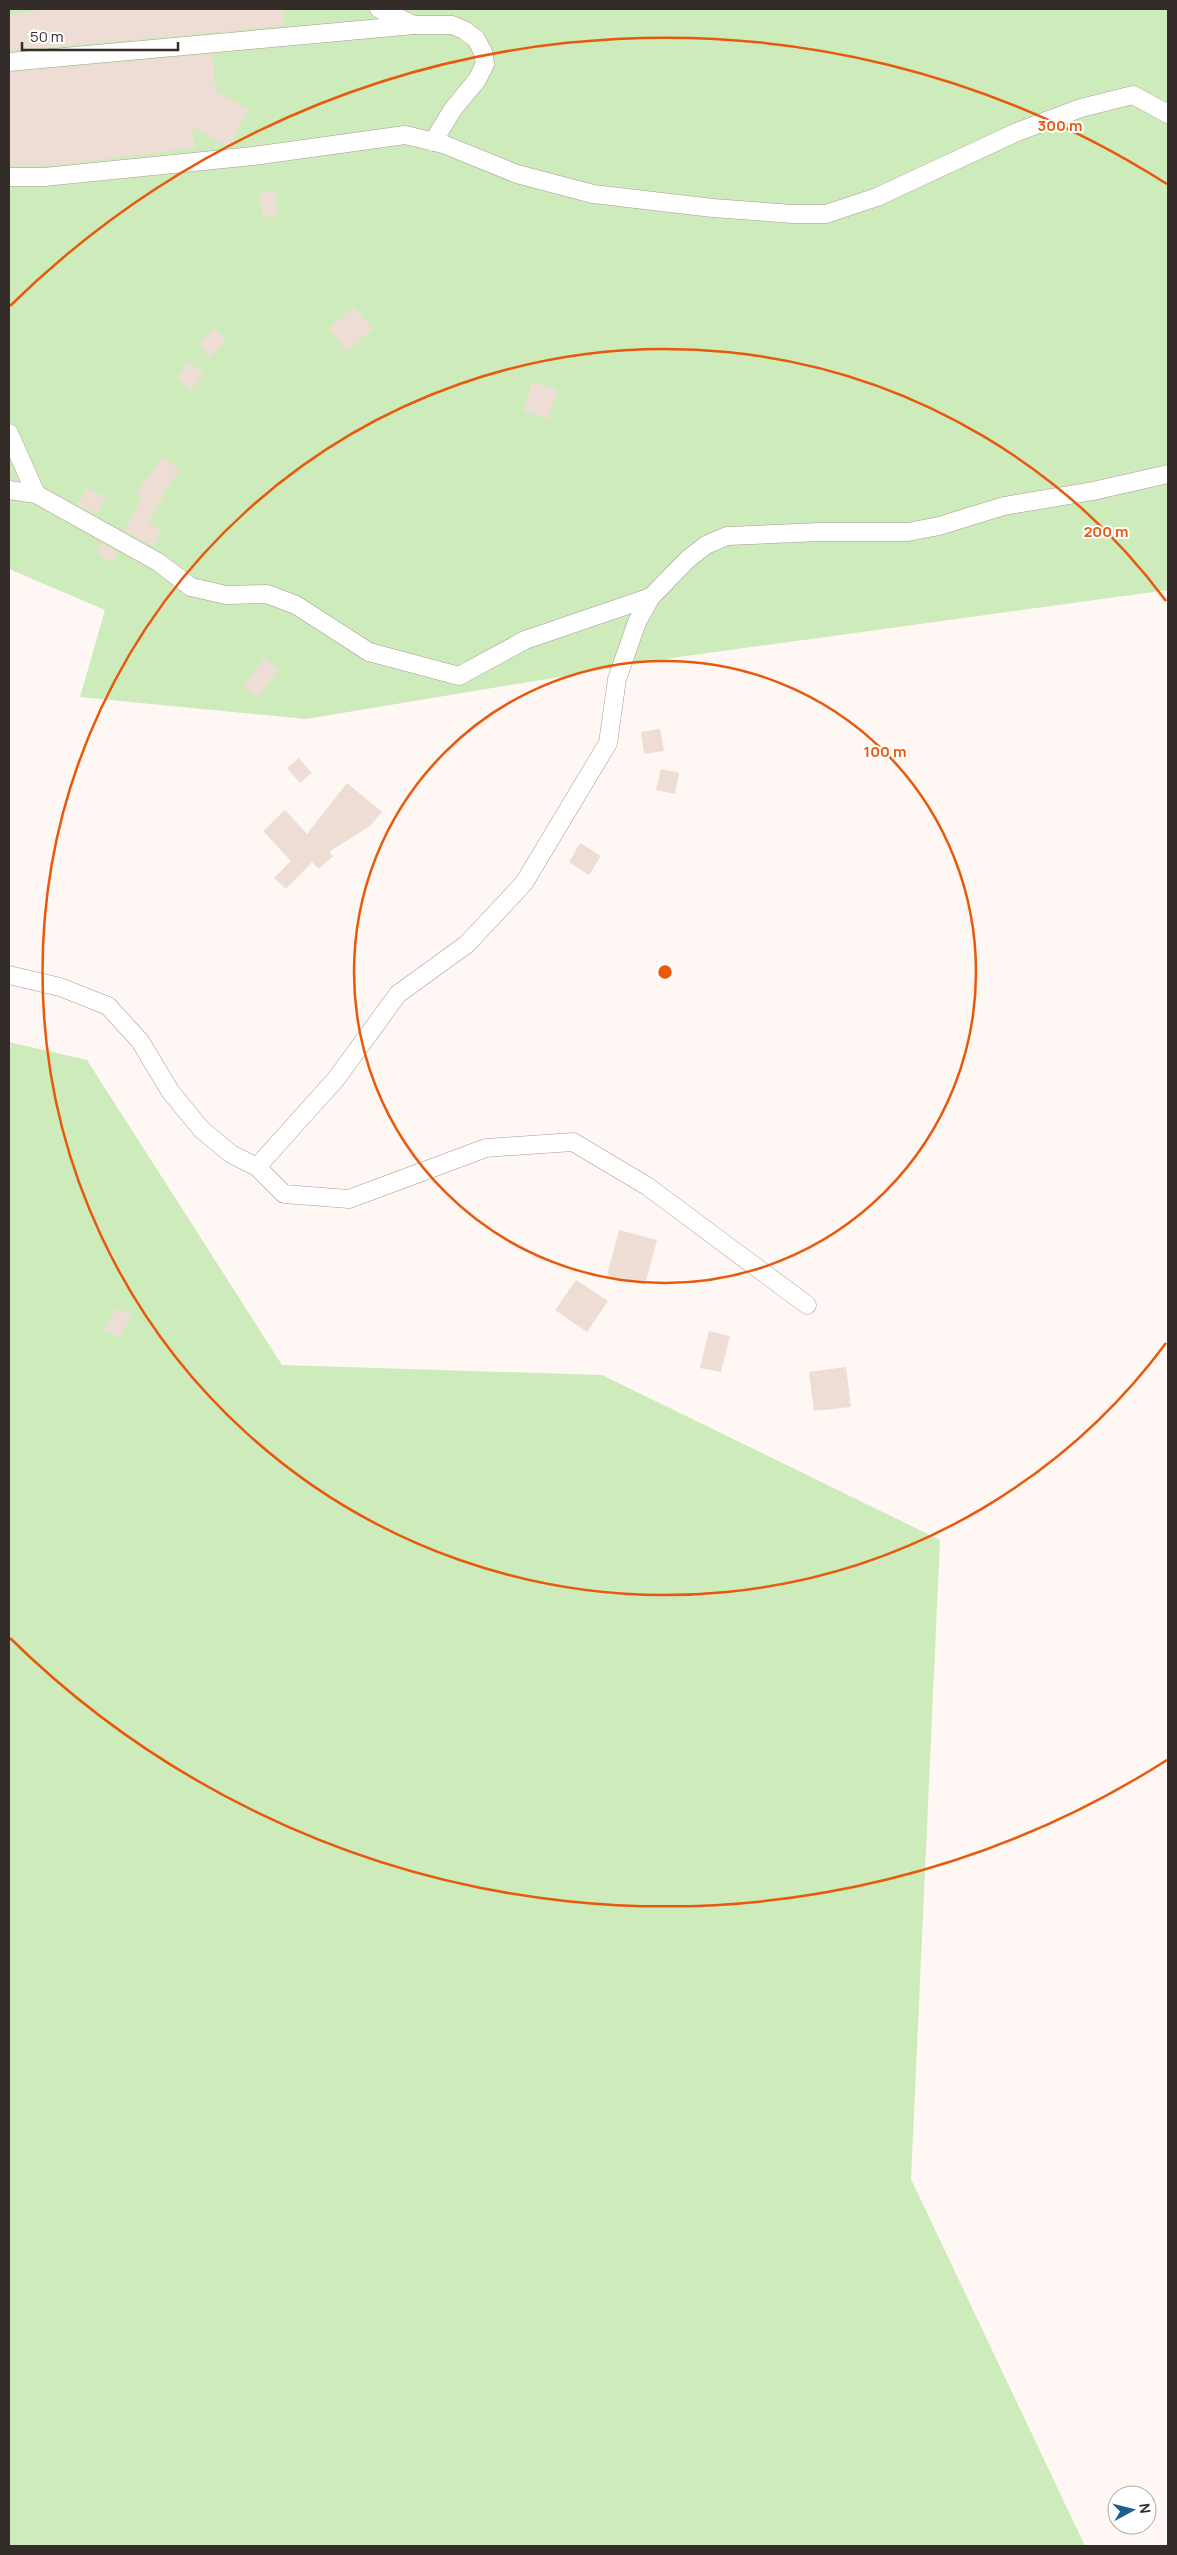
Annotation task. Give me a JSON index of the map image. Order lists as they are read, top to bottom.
{
  "scale_bar": "50 m",
  "north": "right",
  "rings": ["300 m", "200 m", "100 m"]
}
